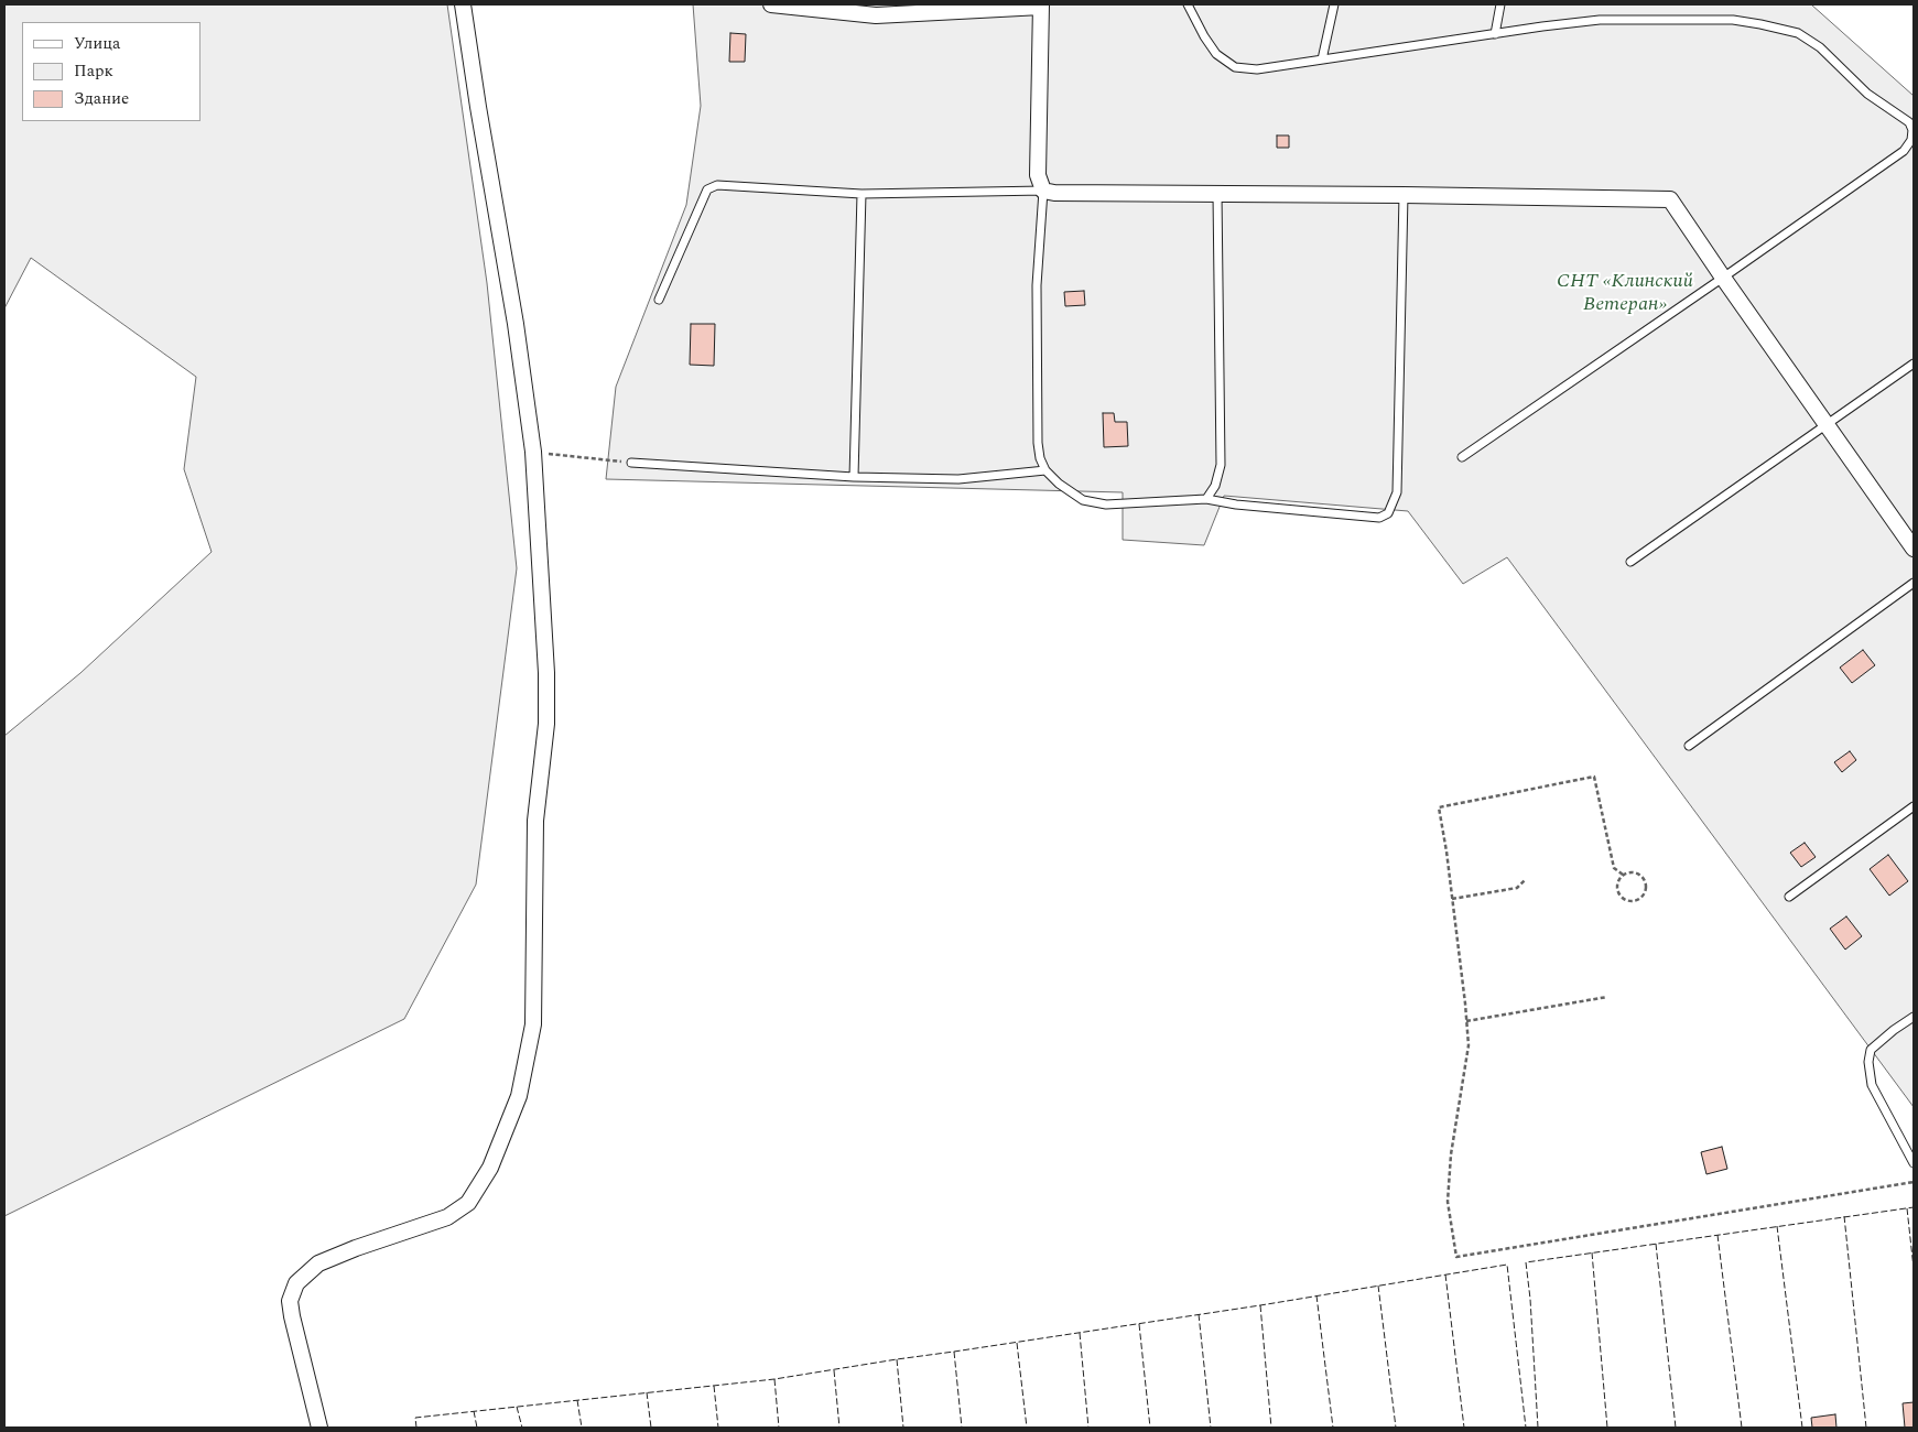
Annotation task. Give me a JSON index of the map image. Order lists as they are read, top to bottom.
{
  "parks": ["СНТ «Клинский Ветеран»"],
  "legend": ["Улица", "Парк", "Здание"]
}
